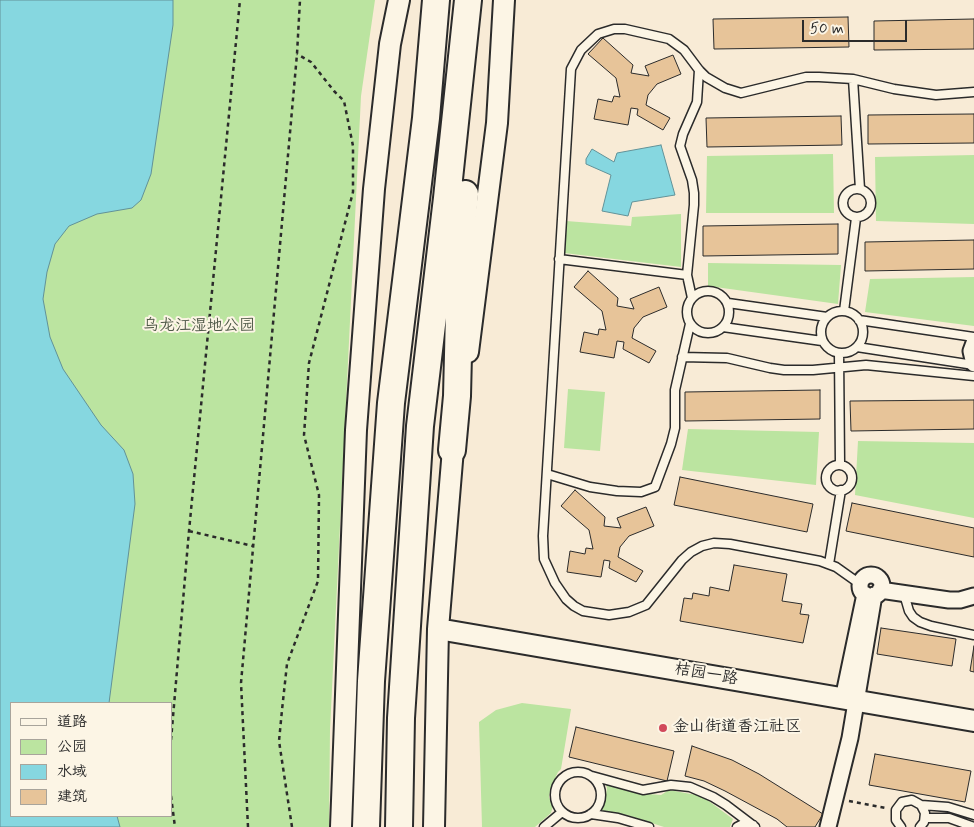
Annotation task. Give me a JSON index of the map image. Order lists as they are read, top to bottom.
{
  "streets": {
    "main road": ["桔园一路"]
  },
  "parks": ["乌龙江湿地公园"],
  "places": ["金山街道香江社区"],
  "legend": [
    "道路",
    "公园",
    "水域",
    "建筑"
  ],
  "scale_bar": "50 m"
}
